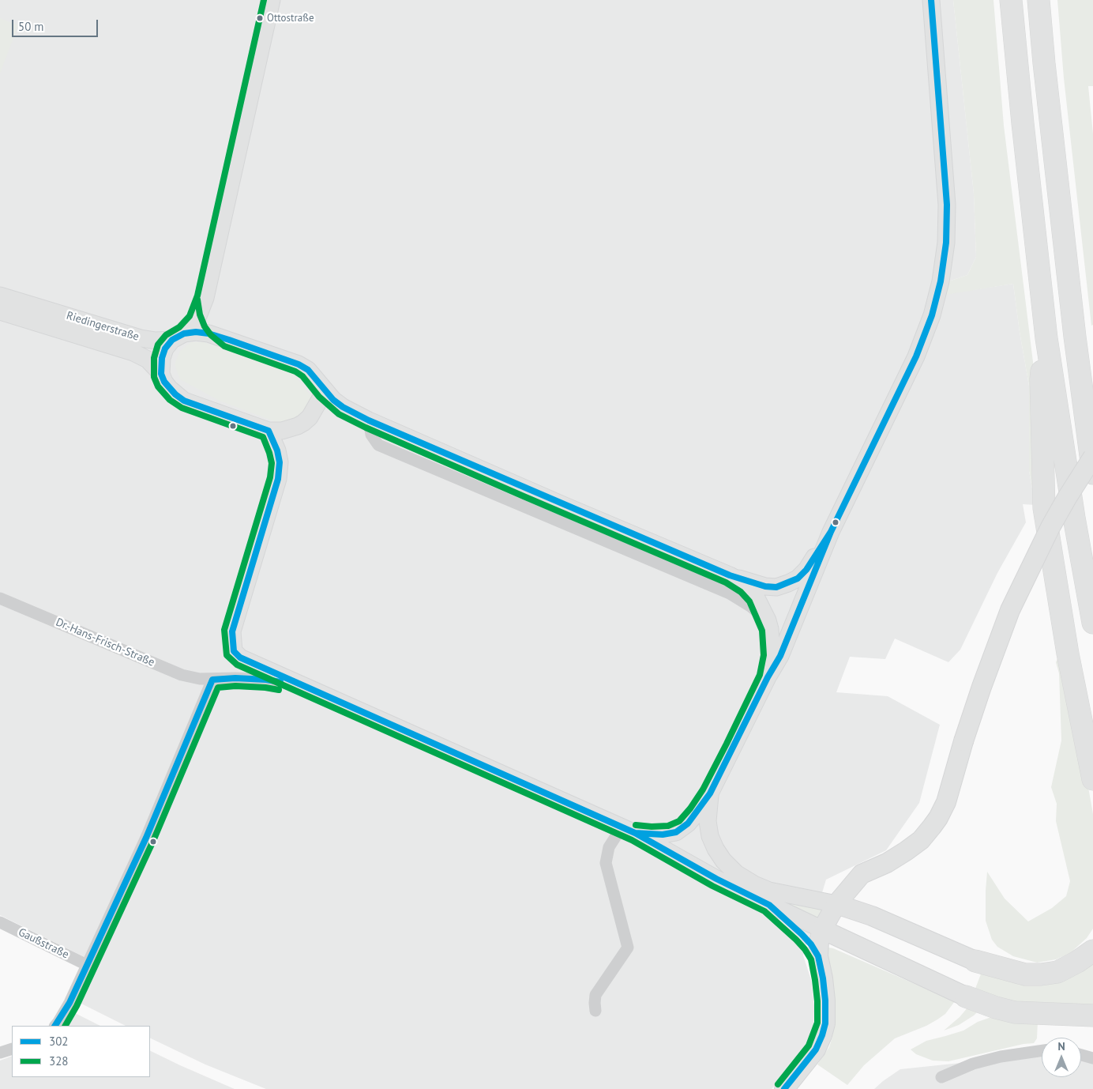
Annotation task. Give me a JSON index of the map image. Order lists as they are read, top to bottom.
{
  "streets": {
    "main road": ["Riedingerstraße"],
    "street": ["Dr.-Hans-Frisch-Straße", "Gaußstraße"]
  },
  "places": ["Ottostraße"],
  "lines": ["transit line 302", "transit line 328"],
  "legend": ["302", "328"],
  "scale_bar": "50 m",
  "north": "top"
}
